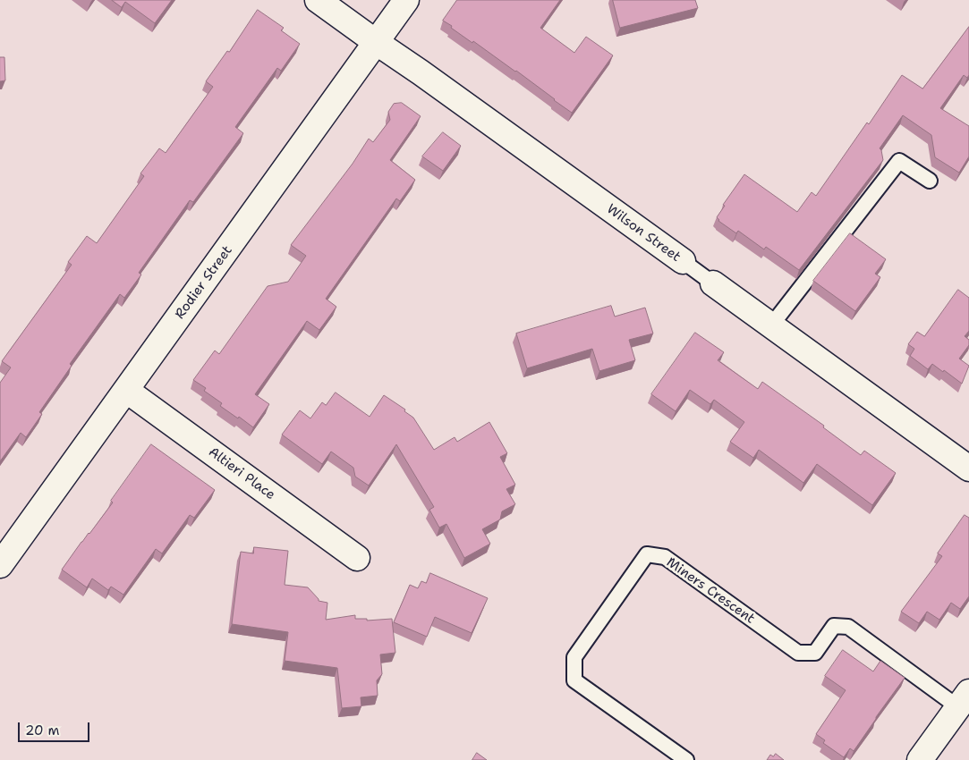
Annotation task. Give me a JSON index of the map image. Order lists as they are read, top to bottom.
{
  "streets": {
    "street": ["Wilson Street", "Rodier Street", "Altieri Place"],
    "lane": ["Miners Crescent"]
  },
  "crossings": [
    ["Wilson Street", "Rodier Street"],
    ["Rodier Street", "Altieri Place"]
  ],
  "scale_bar": "20 m"
}
